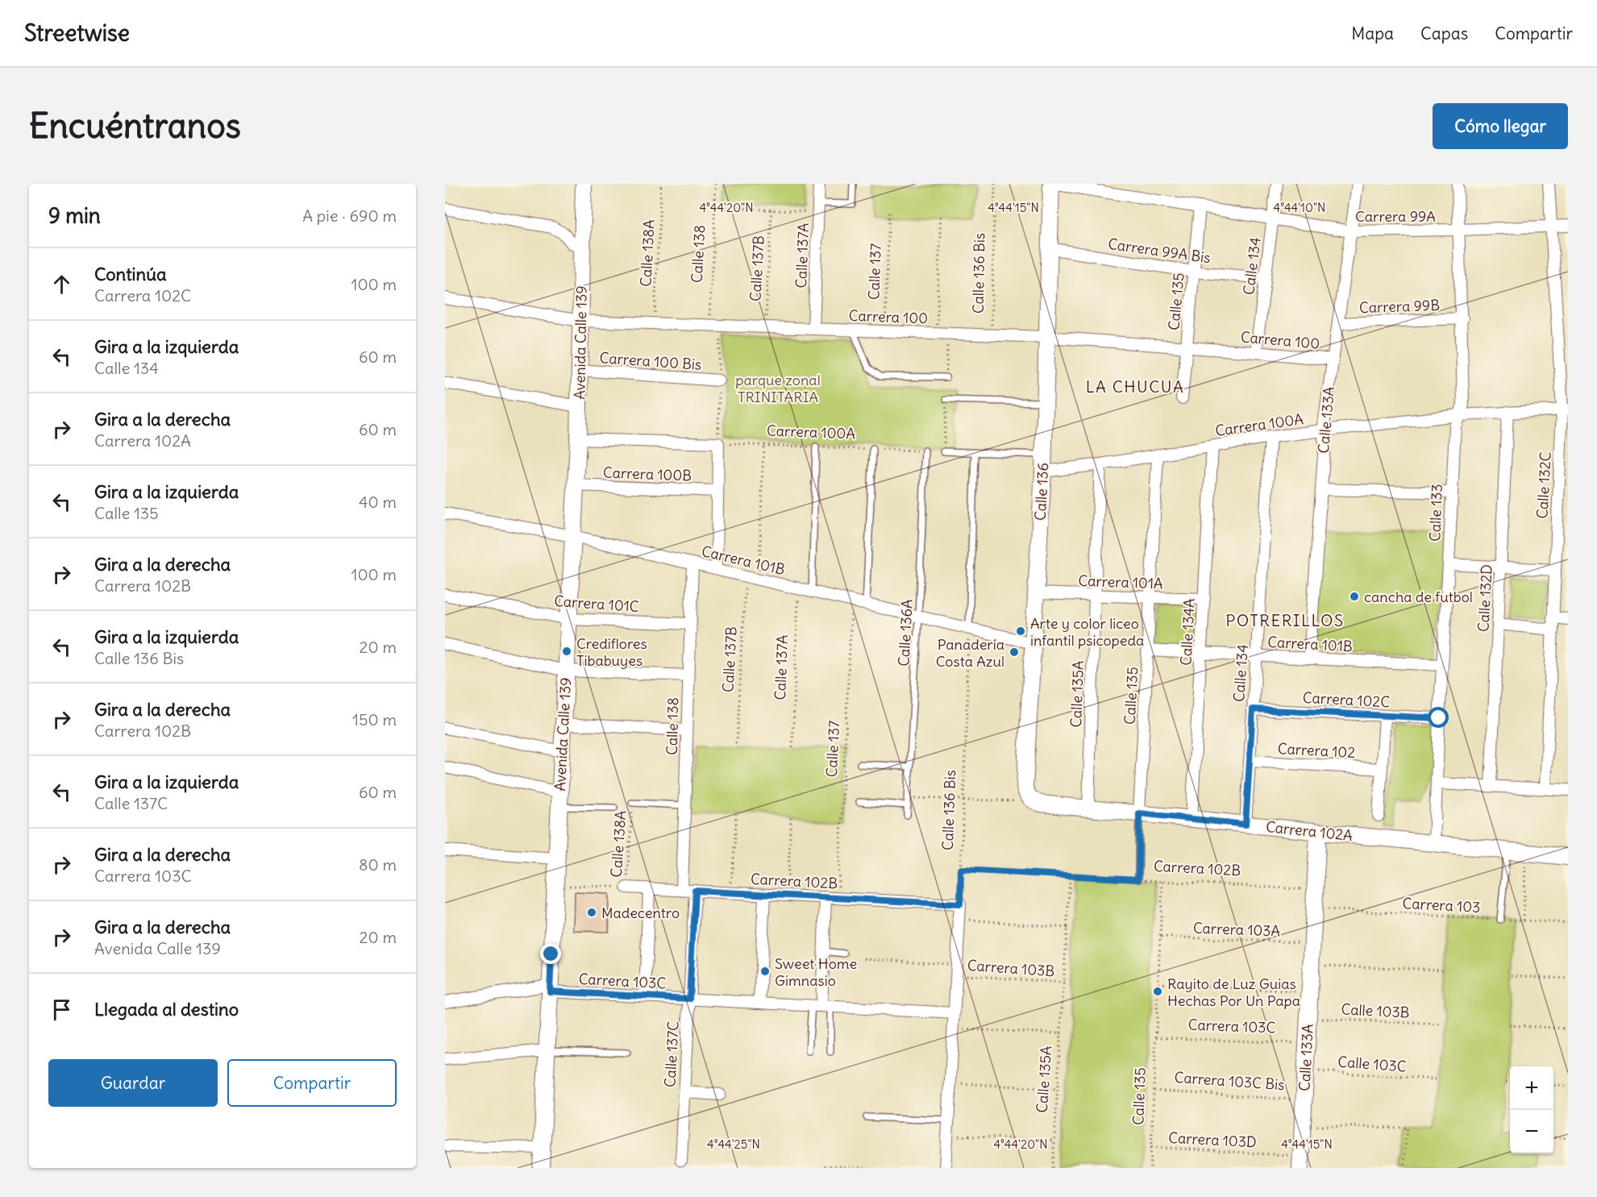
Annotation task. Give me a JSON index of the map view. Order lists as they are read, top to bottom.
{
  "streets": {
    "street": [
      "Carrera 99A",
      "Carrera 99A Bis",
      "Calle 138",
      "Calle 137A",
      "Calle 134",
      "Calle 135",
      "Carrera 99B",
      "Carrera 100",
      "Avenida Calle 139",
      "Carrera 100 Bis",
      "Calle 133A",
      "Carrera 100A",
      "Carrera 100B",
      "Calle 132C",
      "Calle 136",
      "Calle 133",
      "Carrera 101B",
      "Carrera 101A",
      "Calle 132D",
      "Carrera 101C",
      "Calle 134A",
      "Calle 135A",
      "Carrera 102C",
      "Carrera 102",
      "Carrera 102A",
      "Carrera 102B",
      "Carrera 103C",
      "Calle 137C"
    ],
    "lane": ["Calle 136A"],
    "path": [
      "Calle 138A",
      "Calle 137B",
      "Calle 137",
      "Calle 136 Bis",
      "Carrera 103",
      "Carrera 103A",
      "Carrera 103B",
      "Calle 103B",
      "Calle 103C",
      "Carrera 103C Bis",
      "Carrera 103D"
    ]
  },
  "crossings": [
    ["Carrera 99A", "Calle 134"],
    ["Carrera 99A", "Calle 135"],
    ["Carrera 99A", "Calle 133A"],
    ["Carrera 99A", "Calle 132C"],
    ["Carrera 99A", "Calle 136"],
    ["Carrera 99A", "Calle 133"],
    ["Carrera 99A Bis", "Calle 134"],
    ["Carrera 99A Bis", "Calle 135"],
    ["Carrera 99A Bis", "Calle 136"],
    ["Calle 138A", "Carrera 100"],
    ["Calle 138A", "Carrera 102B"],
    ["Calle 138", "Carrera 100"],
    ["Calle 138", "Carrera 101B"],
    ["Calle 138", "Carrera 101C"],
    ["Calle 138", "Carrera 102B"],
    ["Calle 137A", "Carrera 100"],
    ["Calle 137A", "Carrera 101B"],
    ["Calle 134", "Carrera 100"],
    ["Calle 134", "Carrera 100A"],
    ["Calle 134", "Carrera 101B"],
    ["Calle 134", "Carrera 102C"],
    ["Calle 134", "Carrera 102"],
    ["Calle 134", "Carrera 102A"],
    ["Calle 137B", "Carrera 100"],
    ["Calle 137B", "Carrera 101B"],
    ["Calle 137", "Carrera 100"],
    ["Calle 137", "Carrera 101B"],
    ["Calle 137", "Carrera 102B"],
    ["Calle 136 Bis", "Carrera 100"],
    ["Calle 136 Bis", "Carrera 101B"],
    ["Calle 136 Bis", "Carrera 102B"],
    ["Calle 135", "Carrera 100"],
    ["Calle 135", "Carrera 100A"],
    ["Calle 135", "Carrera 101B"],
    ["Calle 135", "Carrera 101A"],
    ["Calle 135", "Carrera 102A"],
    ["Calle 135", "Carrera 102B"],
    ["Calle 135", "Carrera 103A"],
    ["Calle 135", "Carrera 103C"],
    ["Calle 135", "Carrera 103C Bis"],
    ["Calle 135", "Carrera 103D"],
    ["Carrera 99B", "Calle 133A"],
    ["Carrera 99B", "Calle 133"],
    ["Carrera 100", "Avenida Calle 139"],
    ["Carrera 100", "Calle 133A"],
    ["Carrera 100", "Calle 136"],
    ["Avenida Calle 139", "Carrera 100 Bis"],
    ["Avenida Calle 139", "Carrera 100B"],
    ["Avenida Calle 139", "Carrera 101B"],
    ["Avenida Calle 139", "Carrera 101C"],
    ["Avenida Calle 139", "Carrera 103C"],
    ["Calle 133A", "Carrera 100A"],
    ["Calle 133A", "Carrera 101B"],
    ["Calle 133A", "Carrera 102A"],
    ["Calle 133A", "Carrera 102B"],
    ["Calle 133A", "Carrera 103"],
    ["Calle 133A", "Carrera 103A"],
    ["Calle 133A", "Carrera 103C"],
    ["Calle 133A", "Calle 103B"],
    ["Calle 133A", "Calle 103C"],
    ["Calle 133A", "Carrera 103C Bis"],
    ["Calle 133A", "Carrera 103D"],
    ["Carrera 100A", "Calle 132C"],
    ["Carrera 100A", "Calle 136"],
    ["Carrera 100A", "Calle 133"],
    ["Carrera 100A", "Calle 132D"],
    ["Carrera 100A", "Calle 134A"],
    ["Carrera 100A", "Calle 136A"],
    ["Carrera 100A", "Calle 135A"],
    ["Calle 136", "Carrera 101B"],
    ["Calle 136", "Carrera 101A"],
    ["Calle 136", "Carrera 102A"],
    ["Calle 133", "Carrera 101B"],
    ["Calle 133", "Carrera 102C"],
    ["Calle 133", "Carrera 102A"],
    ["Carrera 101B", "Calle 134A"],
    ["Carrera 101B", "Calle 136A"],
    ["Carrera 101A", "Calle 134A"],
    ["Carrera 101A", "Calle 135A"],
    ["Calle 134A", "Carrera 102A"],
    ["Calle 135A", "Carrera 102A"],
    ["Calle 135A", "Carrera 102B"],
    ["Calle 135A", "Carrera 103B"],
    ["Carrera 102B", "Calle 137C"],
    ["Carrera 103C", "Calle 137C"]
  ],
  "districts": ["LA CHUCUA", "POTRERILLOS"],
  "parks": ["parque zonal TRINITARIA"],
  "places": [
    "cancha de futbol",
    "Arte y color liceo infantil psicopeda",
    "Crediflores Tibabuyes",
    "Panadería Costa Azul",
    "Madecentro",
    "Sweet Home Gimnasio",
    "Rayito de Luz Guias Hechas Por Un Papa"
  ],
  "page": {
    "header": "Streetwise",
    "nav": ["Mapa", "Capas", "Compartir"],
    "buttons": [
      "Cómo llegar",
      ["Guardar", "Compartir"]
    ],
    "title": "Encuéntranos",
    "heading": ["9 min", "A pie · 690 m"],
    "list": [
      ["Continúa", "Carrera 102C", "100 m"],
      ["Gira a la izquierda", "Calle 134", "60 m"],
      ["Gira a la derecha", "Carrera 102A", "60 m"],
      ["Gira a la izquierda", "Calle 135", "40 m"],
      ["Gira a la derecha", "Carrera 102B", "100 m"],
      ["Gira a la izquierda", "Calle 136 Bis", "20 m"],
      ["Gira a la derecha", "Carrera 102B", "150 m"],
      ["Gira a la izquierda", "Calle 137C", "60 m"],
      ["Gira a la derecha", "Carrera 103C", "80 m"],
      ["Gira a la derecha", "Avenida Calle 139", "20 m"],
      "Llegada al destino"
    ],
    "map_buttons": ["+", "−"]
  },
  "coordinates": [
    "4°44'20\"N",
    "4°44'15\"N",
    "4°44'10\"N",
    "4°44'25\"N"
  ]
}
